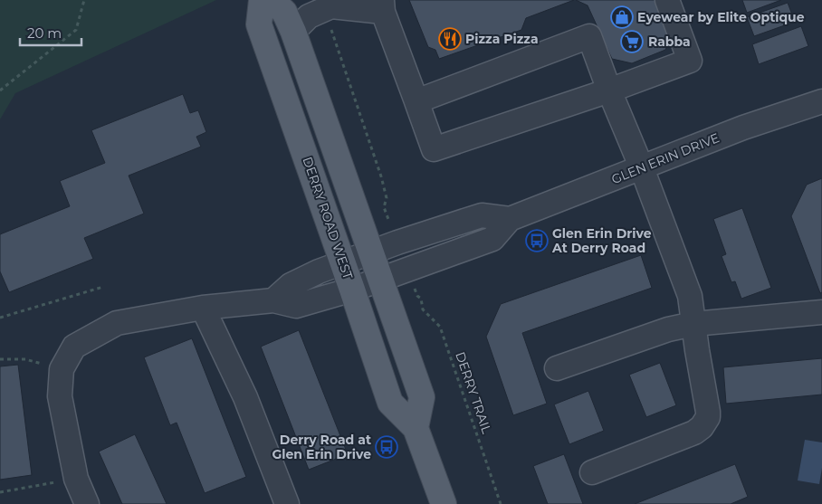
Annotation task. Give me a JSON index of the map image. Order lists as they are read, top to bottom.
{
  "streets": {
    "main road": ["DERRY ROAD WEST"],
    "street": ["GLEN ERIN DRIVE"],
    "path": ["DERRY TRAIL"]
  },
  "crossings": [
    ["GLEN ERIN DRIVE", "DERRY ROAD WEST"]
  ],
  "places": {
    "shop": ["Eyewear by Elite Optique"],
    "restaurant": ["Pizza Pizza"],
    "supermarket": ["Rabba"],
    "bus stop": ["Glen Erin Drive At Derry Road", "Derry Road at Glen Erin Drive"]
  },
  "scale_bar": "20 m"
}
